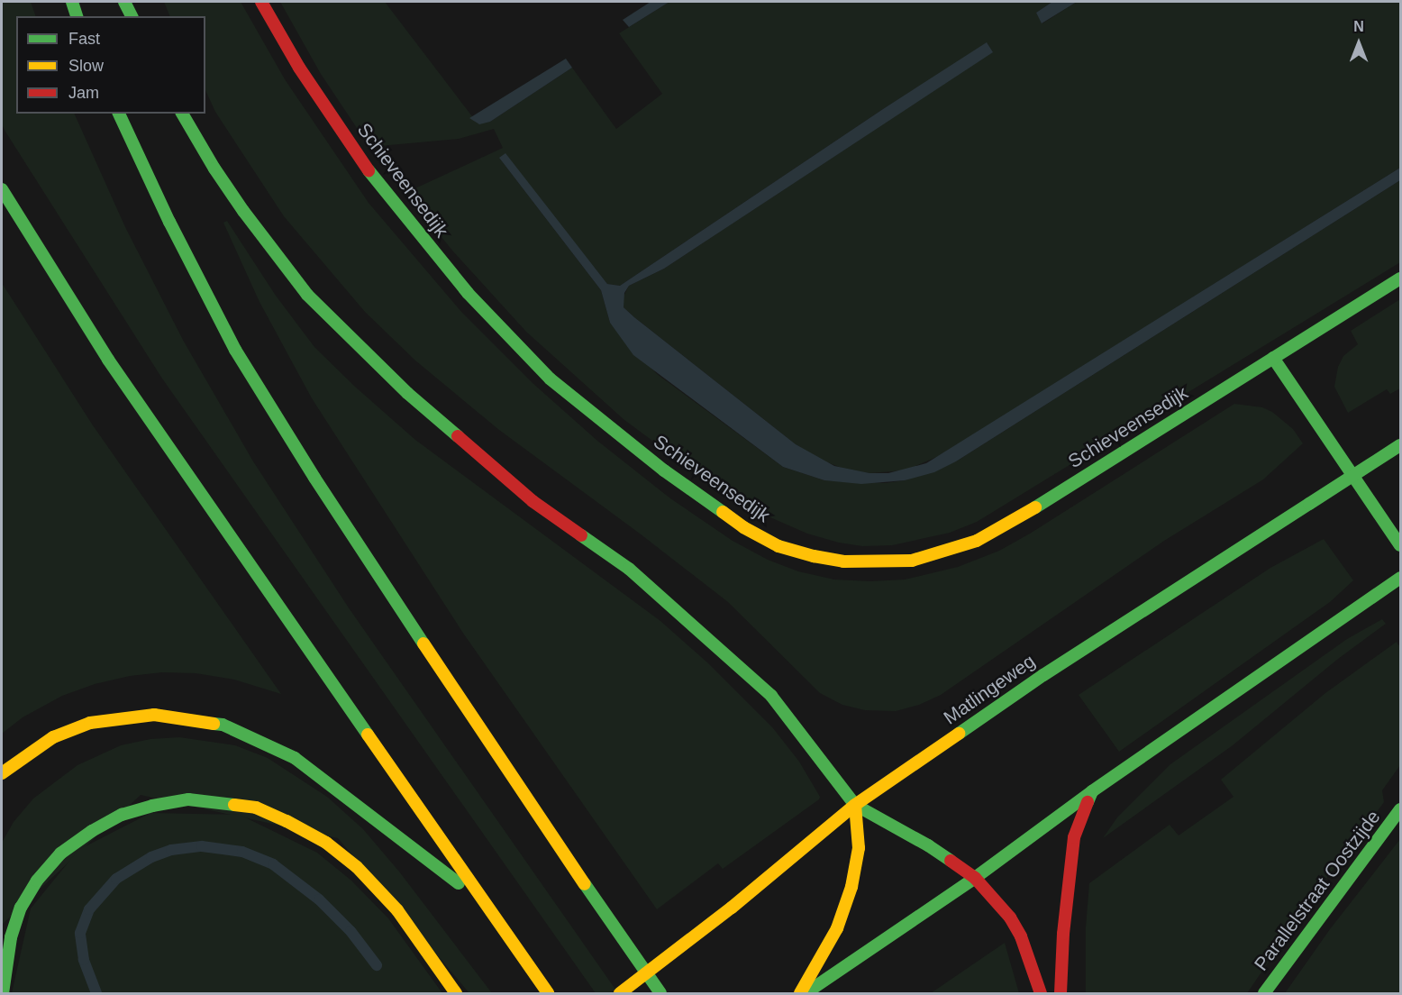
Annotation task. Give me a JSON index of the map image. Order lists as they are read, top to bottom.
{
  "streets": {
    "main road": ["Schieveensedijk", "Matlingeweg", "Parallelstraat Oostzijde"]
  },
  "legend": ["Fast", "Slow", "Jam"],
  "north": "top"
}
